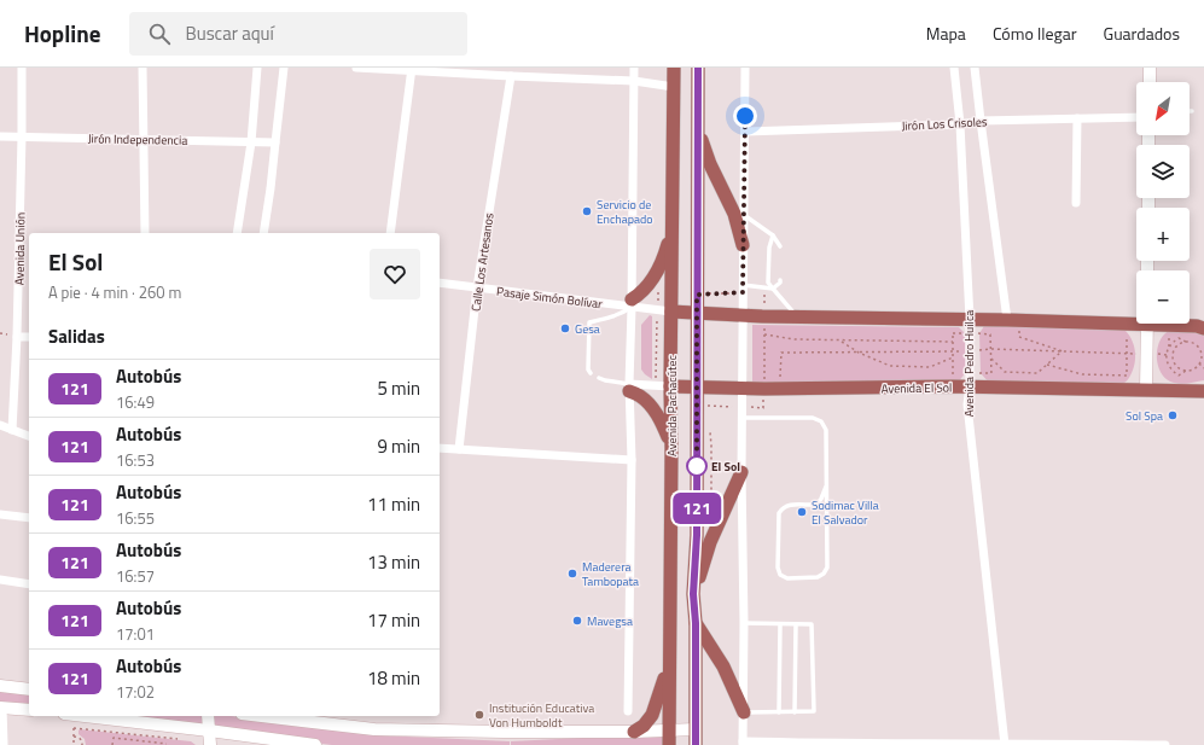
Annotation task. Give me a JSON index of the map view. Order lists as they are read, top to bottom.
{
  "streets": {
    "main road": ["Avenida El Sol", "Avenida Pachacútec"],
    "street": [
      "Jirón Los Crisoles",
      "Jirón Independencia",
      "Avenida Unión",
      "Calle Los Artesanos",
      "Pasaje Simón Bolívar",
      "Avenida Pedro Huilca"
    ]
  },
  "crossings": [
    ["Jirón Los Crisoles", "Avenida Pedro Huilca"],
    ["Jirón Independencia", "Avenida Unión"],
    ["Calle Los Artesanos", "Pasaje Simón Bolívar"],
    ["Avenida Pedro Huilca", "Avenida El Sol"],
    ["Avenida El Sol", "Avenida Pachacútec"]
  ],
  "places": [
    "Servicio de Enchapado",
    "Gesa",
    "Sol Spa",
    "El Sol",
    "Sodimac Villa El Salvador",
    "Maderera Tambopata",
    "Mavegsa",
    "Institución Educativa Von Humboldt"
  ],
  "lines": ["bus line 121"],
  "north": "bottom left",
  "page": {
    "header": "Hopline",
    "search": "Buscar aquí",
    "nav": ["Mapa", "Cómo llegar", "Guardados"],
    "on_map": "121",
    "map_buttons": ["+", "−"],
    "heading": [
      ["El Sol", "A pie · 4 min · 260 m"],
      "Salidas"
    ],
    "list": [
      {
        "mark": "121",
        "name": "Autobús",
        "note": "16:49",
        "value": "5 min"
      },
      {
        "mark": "121",
        "name": "Autobús",
        "note": "16:53",
        "value": "9 min"
      },
      {
        "mark": "121",
        "name": "Autobús",
        "note": "16:55",
        "value": "11 min"
      },
      {
        "mark": "121",
        "name": "Autobús",
        "note": "16:57",
        "value": "13 min"
      },
      {
        "mark": "121",
        "name": "Autobús",
        "note": "17:01",
        "value": "17 min"
      },
      {
        "mark": "121",
        "name": "Autobús",
        "note": "17:02",
        "value": "18 min"
      }
    ]
  }
}
